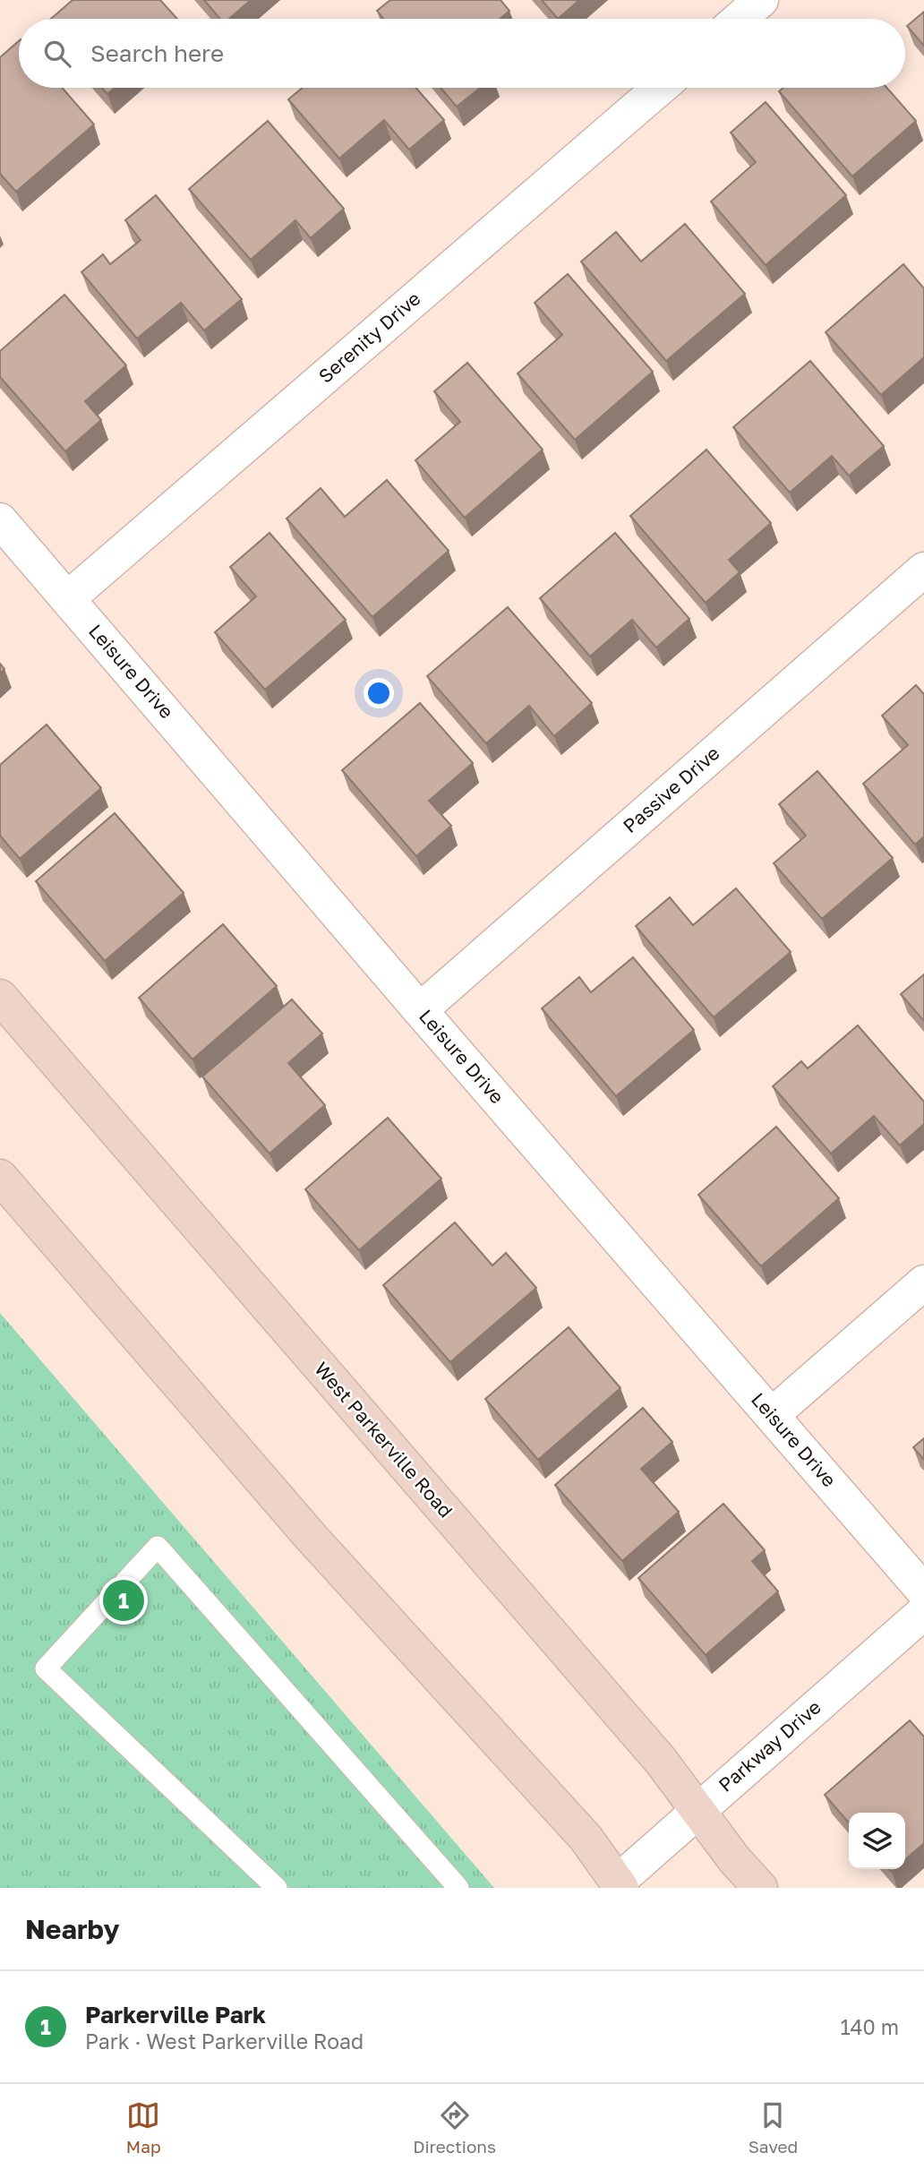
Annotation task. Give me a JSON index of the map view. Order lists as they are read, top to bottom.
{
  "streets": {
    "main road": ["West Parkerville Road"],
    "street": [
      "Serenity Drive",
      "Leisure Drive",
      "Passive Drive",
      "Parkway Drive"
    ]
  },
  "crossings": [
    ["Serenity Drive", "Leisure Drive"],
    ["Leisure Drive", "Passive Drive"],
    ["West Parkerville Road", "Parkway Drive"]
  ],
  "page": {
    "search": "Search here",
    "pins": "1",
    "heading": "Nearby",
    "list": [
      {
        "mark": "1",
        "name": "Parkerville Park",
        "note": "Park · West Parkerville Road",
        "value": "140 m"
      }
    ],
    "nav": ["Map", "Directions", "Saved"]
  }
}
